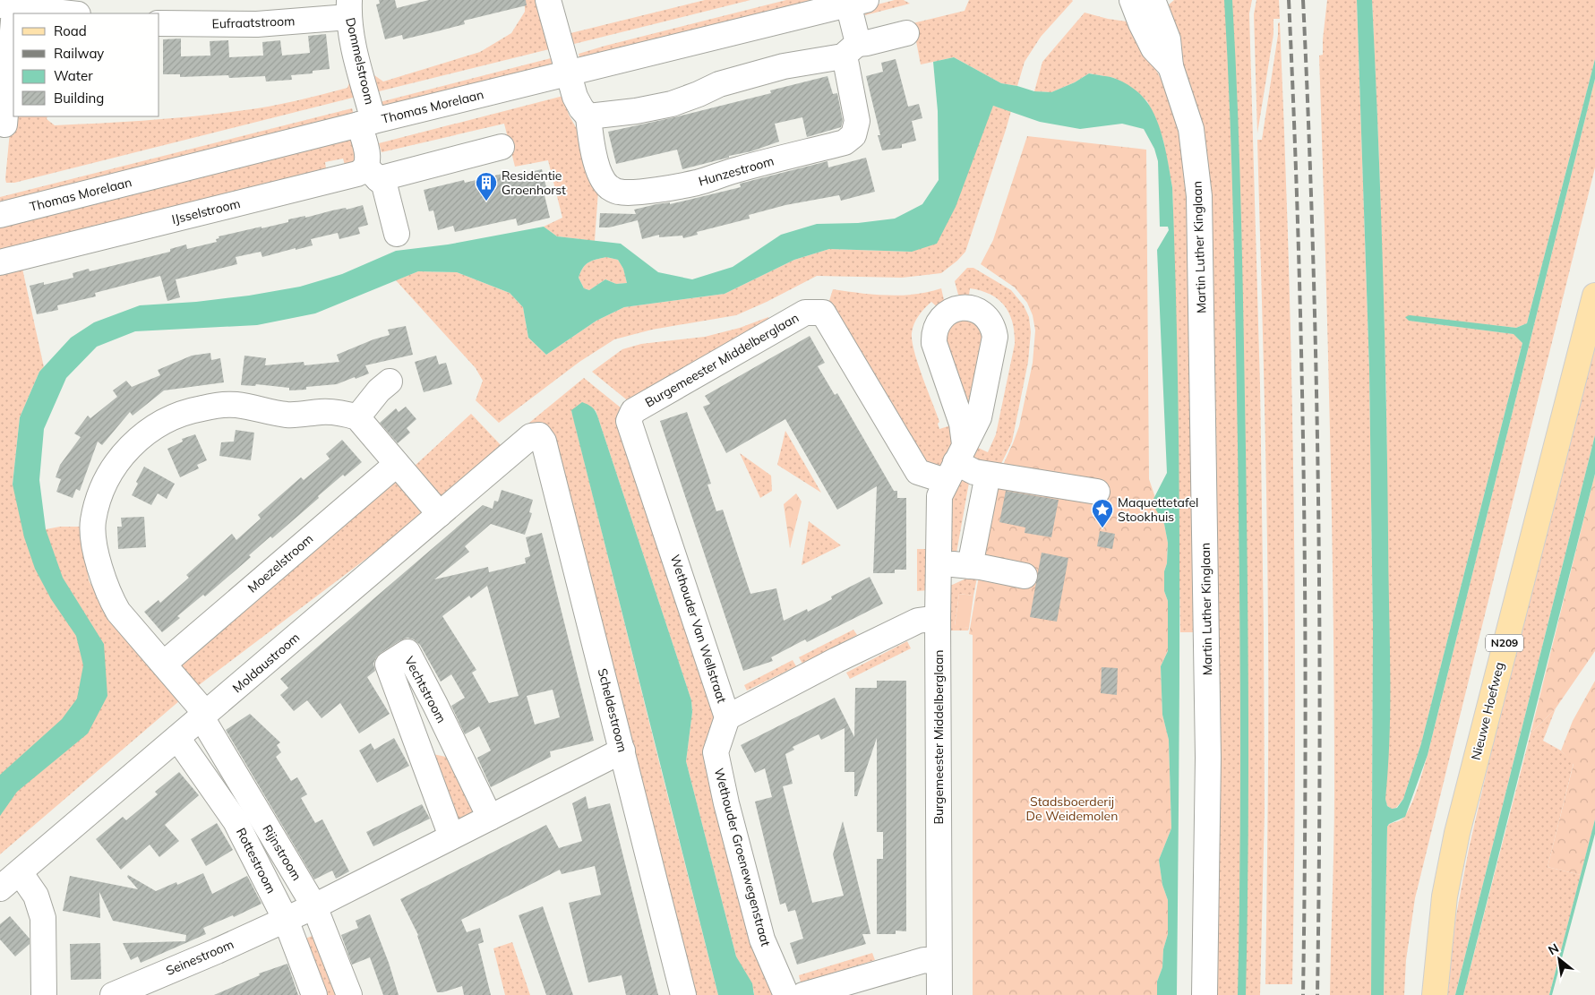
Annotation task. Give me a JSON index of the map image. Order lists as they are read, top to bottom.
{
  "streets": {
    "main road": ["N209", "Nieuwe Hoefweg"],
    "street": [
      "Eufraatstroom",
      "Dommelstroom",
      "Thomas Morelaan",
      "Hunzestroom",
      "IJsselstroom",
      "Martin Luther Kinglaan",
      "Burgemeester Middelberglaan",
      "Moezelstroom",
      "Wethouder Van Wellstraat",
      "Moldaustroom",
      "Vechtstroom",
      "Scheldestroom",
      "Rijnstroom",
      "Wethouder Groenewegenstraat",
      "Rottestroom",
      "Seinestroom"
    ]
  },
  "crossings": [
    ["Eufraatstroom", "Dommelstroom"],
    ["Dommelstroom", "Thomas Morelaan"],
    ["Thomas Morelaan", "Hunzestroom"],
    ["Burgemeester Middelberglaan", "Wethouder Van Wellstraat"],
    ["Wethouder Van Wellstraat", "Wethouder Groenewegenstraat"],
    ["Moldaustroom", "Scheldestroom"],
    ["Moldaustroom", "Rijnstroom"],
    ["Moldaustroom", "Rottestroom"],
    ["Rijnstroom", "Seinestroom"],
    ["Rottestroom", "Seinestroom"]
  ],
  "parks": ["Stadsboerderij De Weidemolen"],
  "places": {
    "building": ["Residentie Groenhorst"],
    "place": ["Maquettetafel Stookhuis"]
  },
  "legend": [
    "Road",
    "Railway",
    "Water",
    "Building"
  ],
  "north": "top left"
}
